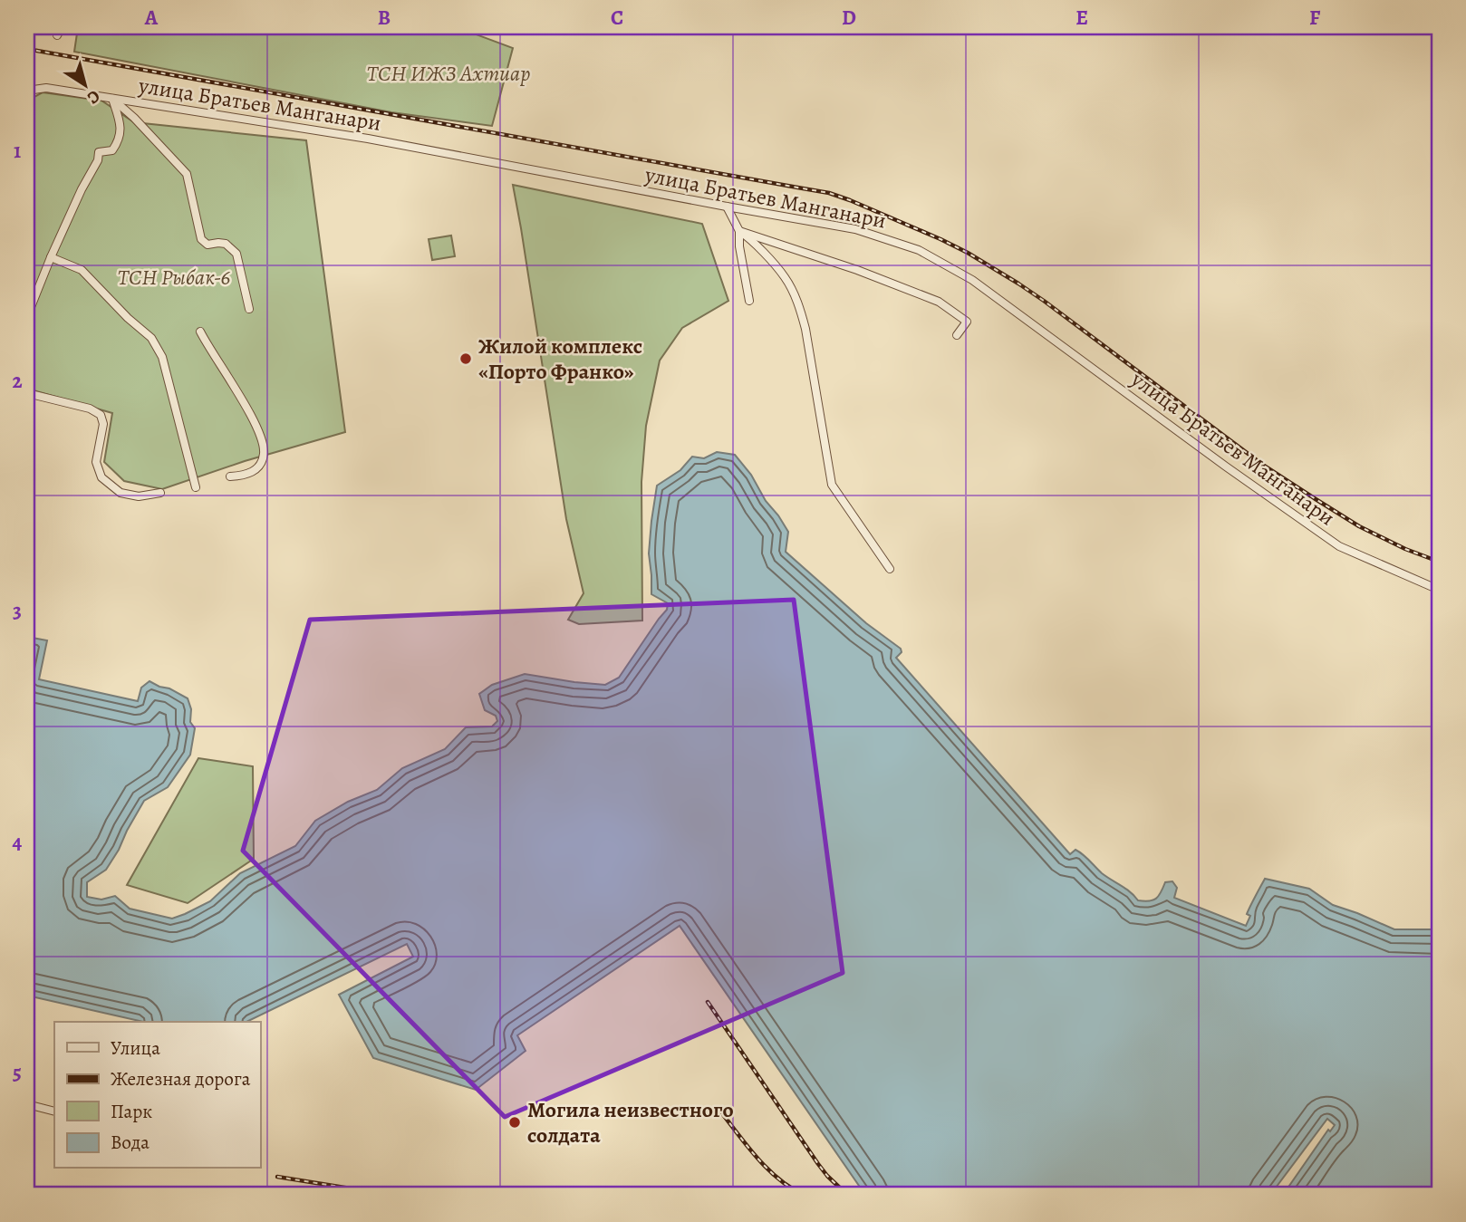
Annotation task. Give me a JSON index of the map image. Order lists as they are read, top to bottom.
{
  "streets": {
    "street": ["улица Братьев Манганари"]
  },
  "parks": ["ТСН ИЖЗ Ахтиар", "ТСН Рыбак-6"],
  "places": ["Жилой комплекс «Порто Франко»", "Могила неизвестного солдата"],
  "legend": [
    "Улица",
    "Железная дорога",
    "Парк",
    "Вода"
  ],
  "north": "bottom right",
  "grid": {
    "columns": [
      "A",
      "B",
      "C",
      "D",
      "E",
      "F"
    ],
    "rows": [
      "1",
      "2",
      "3",
      "4",
      "5"
    ]
  }
}
